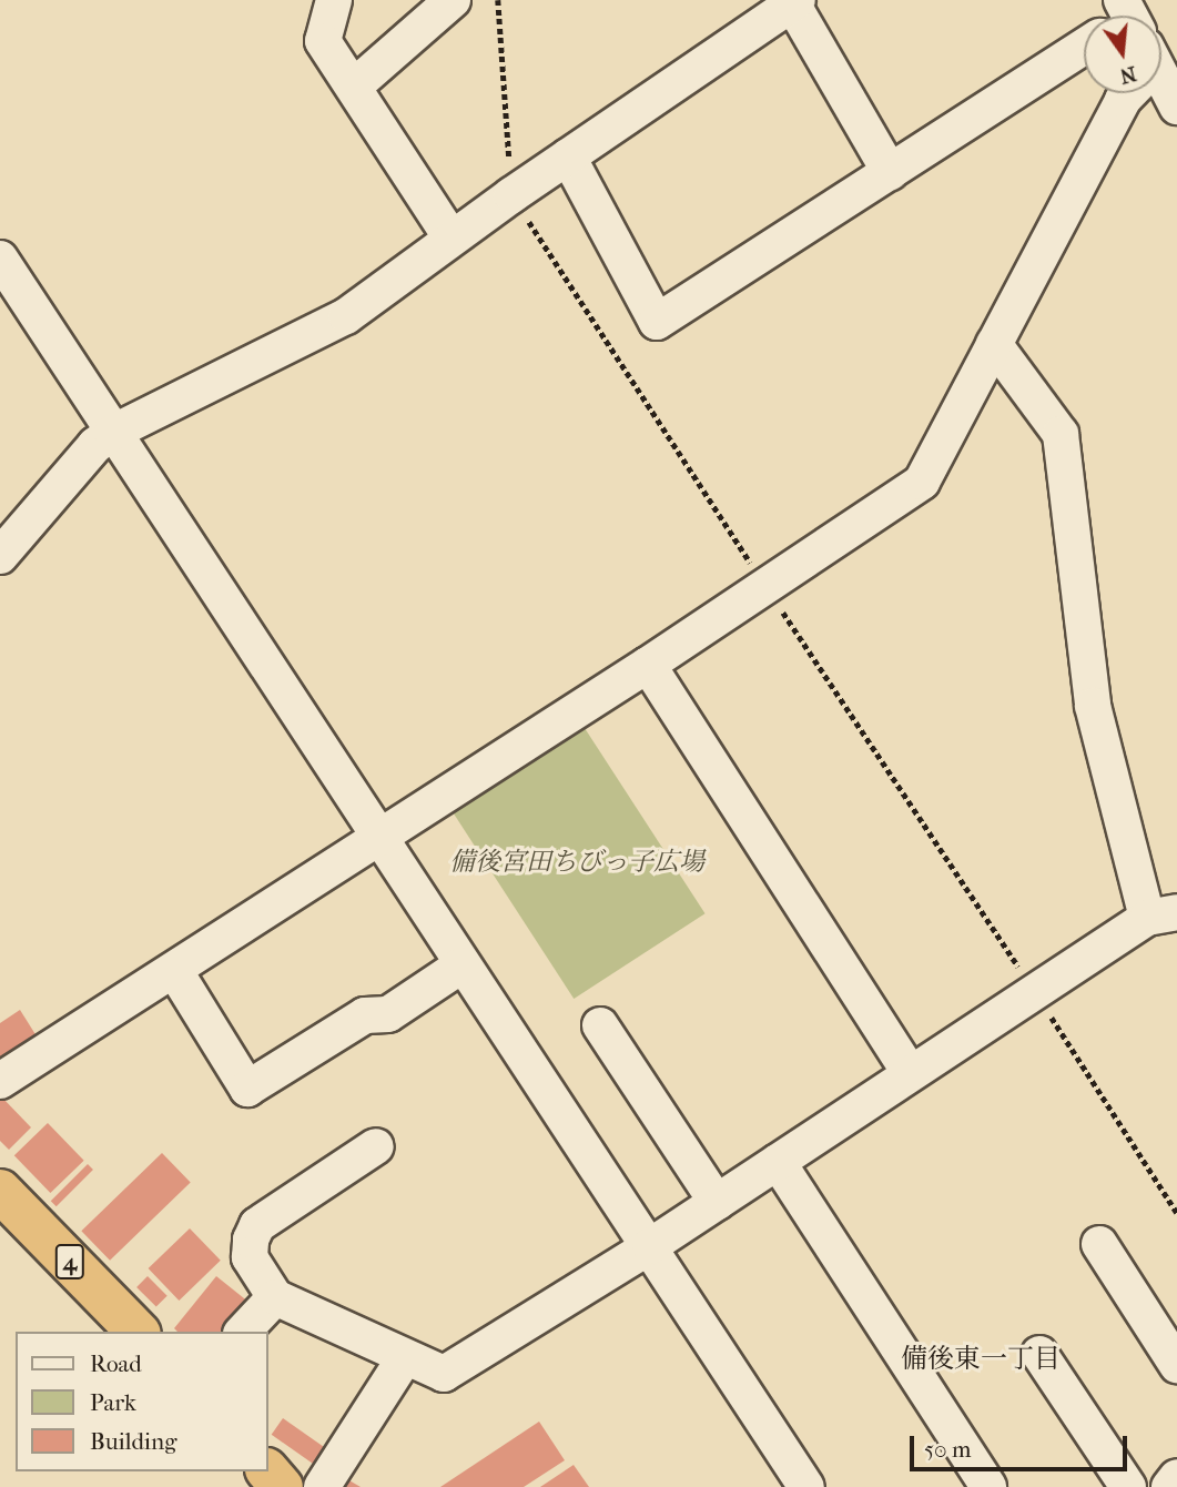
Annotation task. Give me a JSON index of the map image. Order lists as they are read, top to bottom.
{
  "streets": {
    "highway": ["4"]
  },
  "districts": ["備後東一丁目"],
  "parks": ["備後宮田ちびっ子広場"],
  "legend": ["Road", "Park", "Building"],
  "scale_bar": "50 m",
  "north": "bottom"
}
